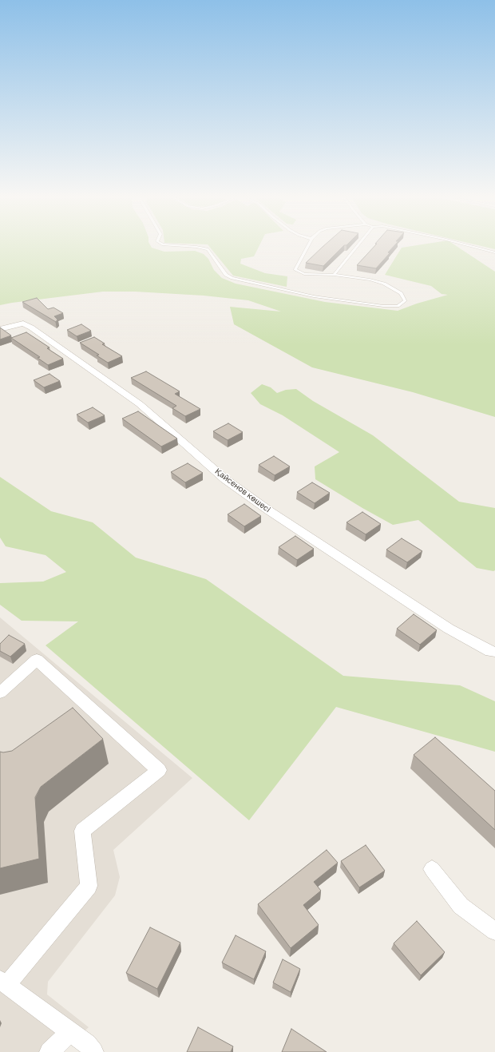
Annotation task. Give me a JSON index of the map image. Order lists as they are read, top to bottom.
{
  "streets": {
    "street": ["Қайсенов көшесі"]
  }
}
